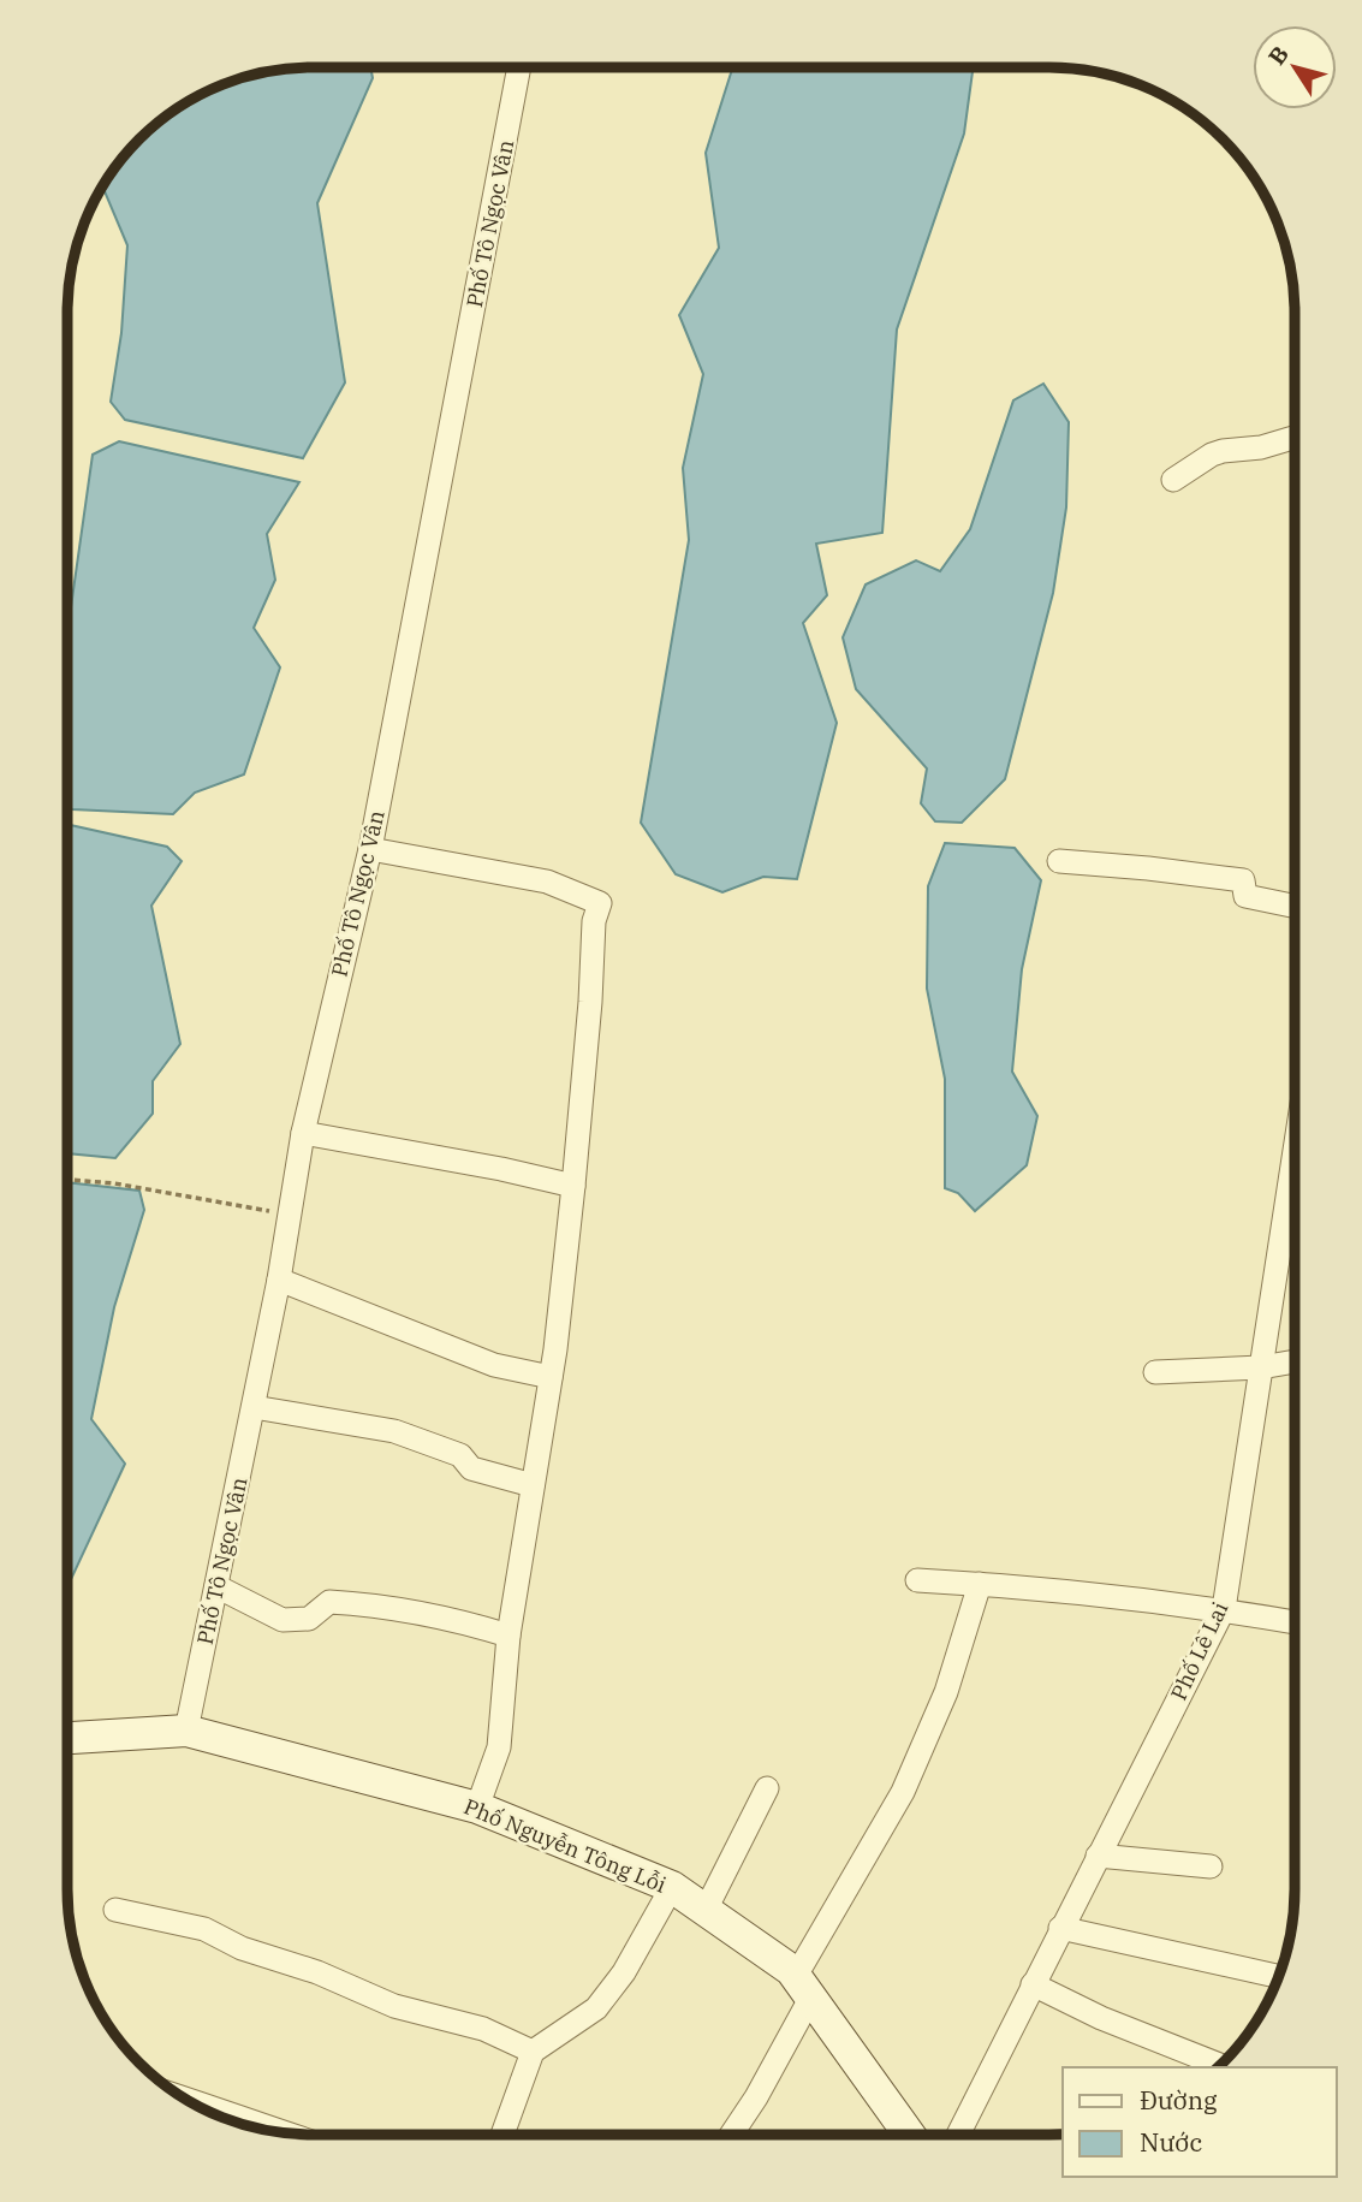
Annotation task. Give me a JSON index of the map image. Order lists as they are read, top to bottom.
{
  "streets": {
    "street": ["Phố Tô Ngọc Vân", "Phố Lê Lai", "Phố Nguyễn Tông Lỗi"]
  },
  "crossings": [
    ["Phố Tô Ngọc Vân", "Phố Nguyễn Tông Lỗi"]
  ],
  "legend": ["Đường", "Nước"],
  "north": "top left"
}
